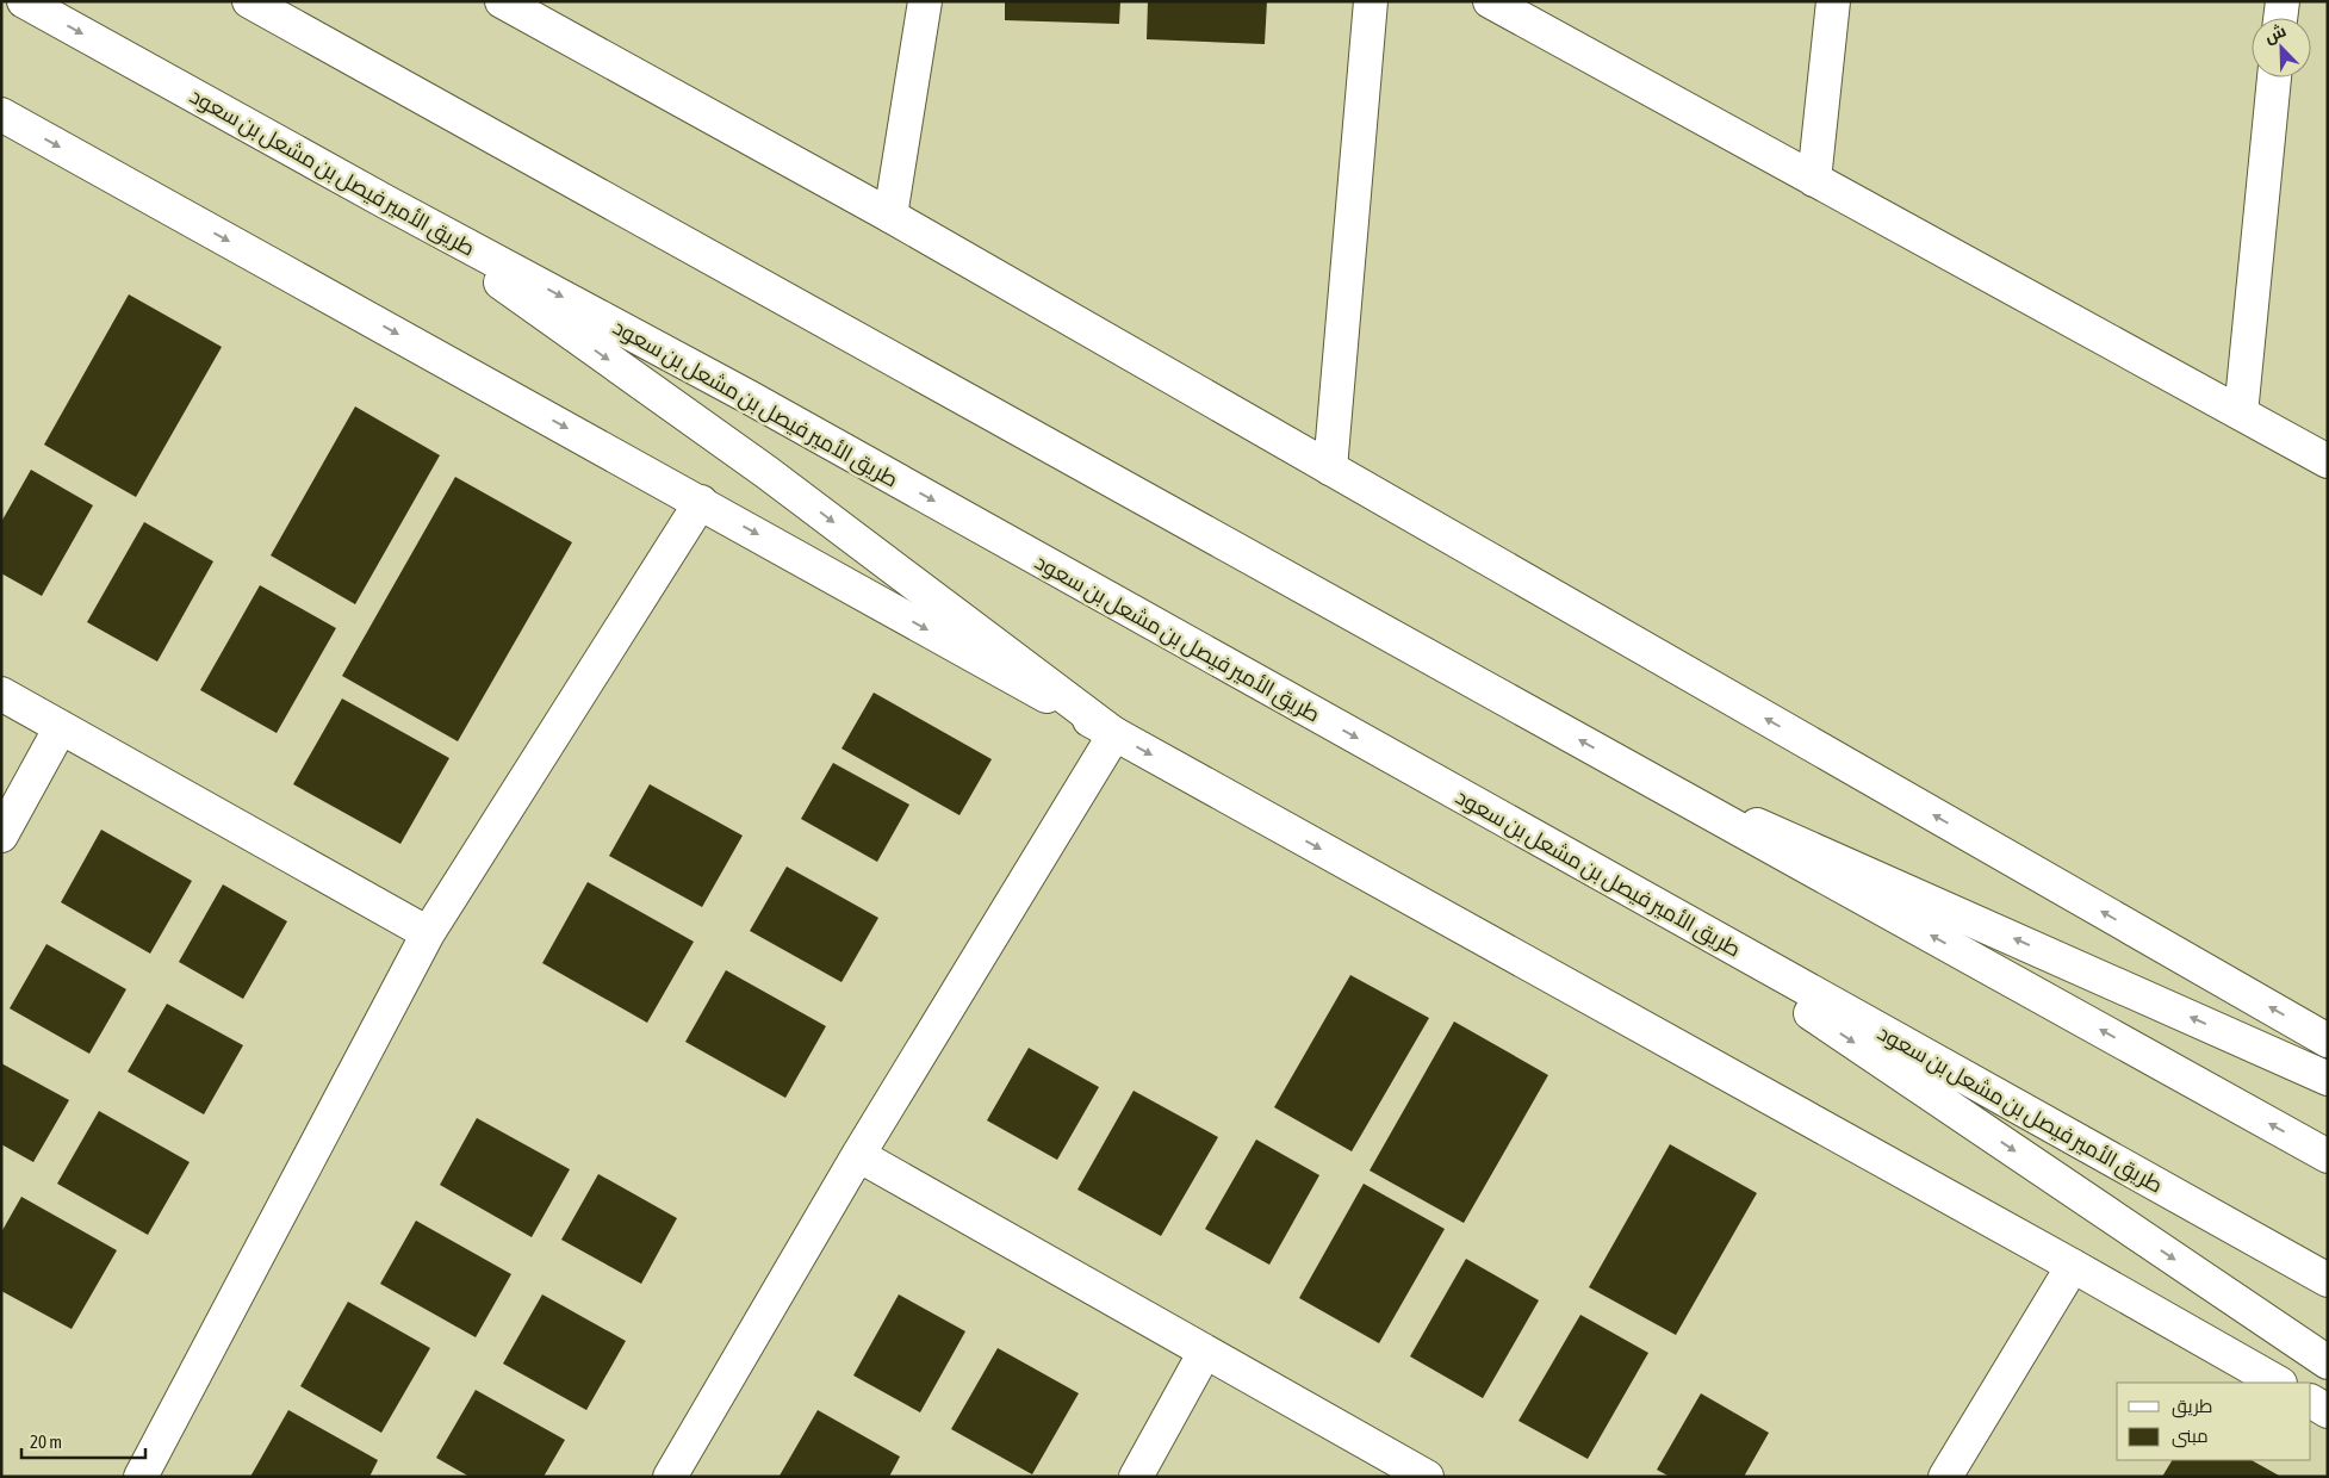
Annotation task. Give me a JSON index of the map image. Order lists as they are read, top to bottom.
{
  "streets": {
    "main road": ["طريق الأمير فيصل بن مشعل بن سعود"]
  },
  "legend": ["طريق", "مبنى"],
  "scale_bar": "20 m",
  "north": "top left"
}
